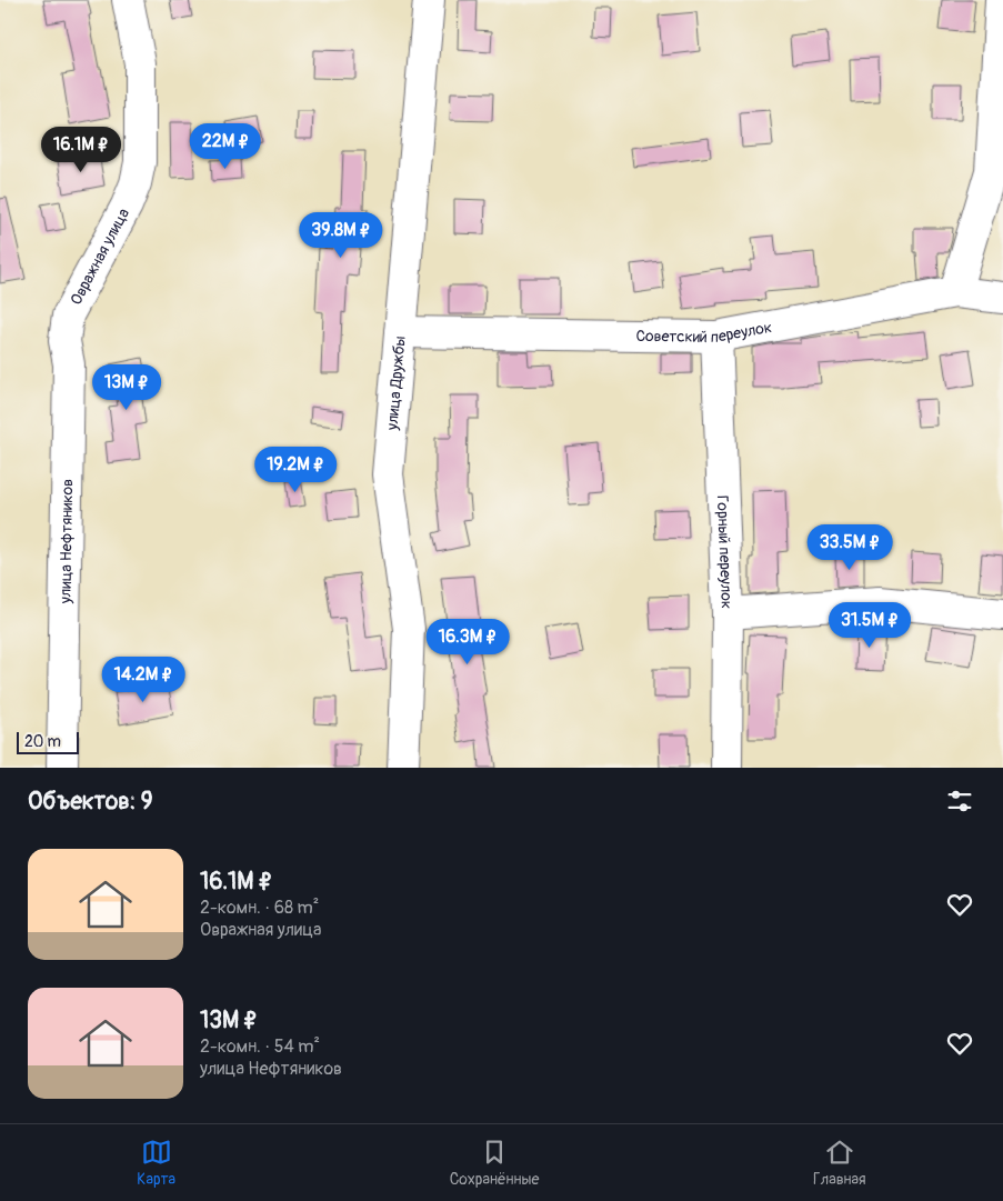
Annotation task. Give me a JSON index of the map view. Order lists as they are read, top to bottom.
{
  "streets": {
    "street": [
      "Овражная улица",
      "Советский переулок",
      "улица Дружбы",
      "улица Нефтяников",
      "Горный переулок"
    ]
  },
  "crossings": [
    ["Овражная улица", "улица Нефтяников"],
    ["Советский переулок", "улица Дружбы"],
    ["Советский переулок", "Горный переулок"]
  ],
  "scale_bar": "20 m",
  "page": {
    "price": [
      "22M ₽",
      "16.1M ₽",
      "39.8M ₽",
      "13M ₽",
      "19.2M ₽",
      "33.5M ₽",
      "31.5M ₽",
      "16.3M ₽",
      "14.2M ₽"
    ],
    "scale": "20 m",
    "heading": "Объектов: 9",
    "list": [
      {
        "name": "16.1M ₽",
        "note": "2-комн. · 68 m² · Овражная улица"
      },
      {
        "name": "13M ₽",
        "note": "2-комн. · 54 m² · улица Нефтяников"
      }
    ],
    "tabs": ["Карта", "Сохранённые", "Главная"]
  }
}
